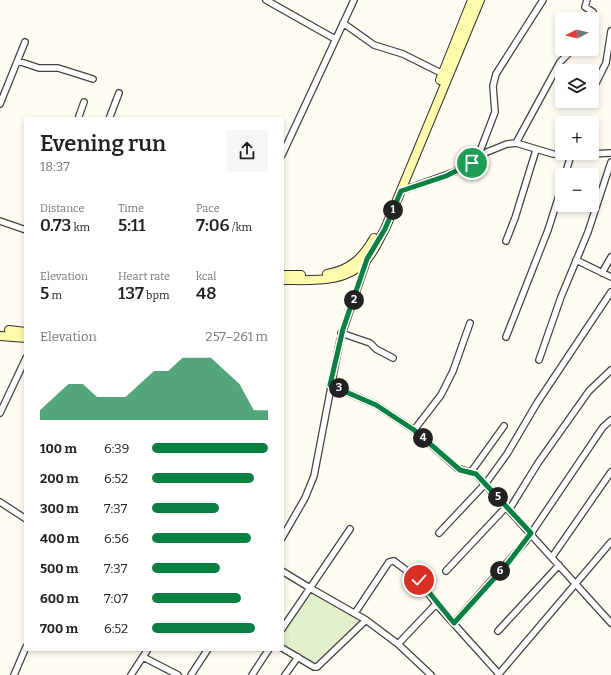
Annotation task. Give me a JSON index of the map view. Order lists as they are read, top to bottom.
{
  "north": "left",
  "page": {
    "map_buttons": ["+", "−"],
    "heading": ["Evening run", "18:37"],
    "stats": [
      ["Distance", "0.73 km"],
      ["Time", "5:11"],
      ["Pace", "7:06 /km"],
      ["Elevation", "5 m"],
      ["Heart rate", "137 bpm"],
      ["kcal", "48"]
    ],
    "pins": [
      "1",
      "2",
      "3",
      "4",
      "5",
      "6"
    ],
    "chart": ["Elevation", "257–261 m"],
    "list": [
      {
        "name": "100 m",
        "note": "6:39"
      },
      {
        "name": "200 m",
        "note": "6:52"
      },
      {
        "name": "300 m",
        "note": "7:37"
      },
      {
        "name": "400 m",
        "note": "6:56"
      },
      {
        "name": "500 m",
        "note": "7:37"
      },
      {
        "name": "600 m",
        "note": "7:07"
      },
      {
        "name": "700 m",
        "note": "6:52"
      }
    ]
  }
}
